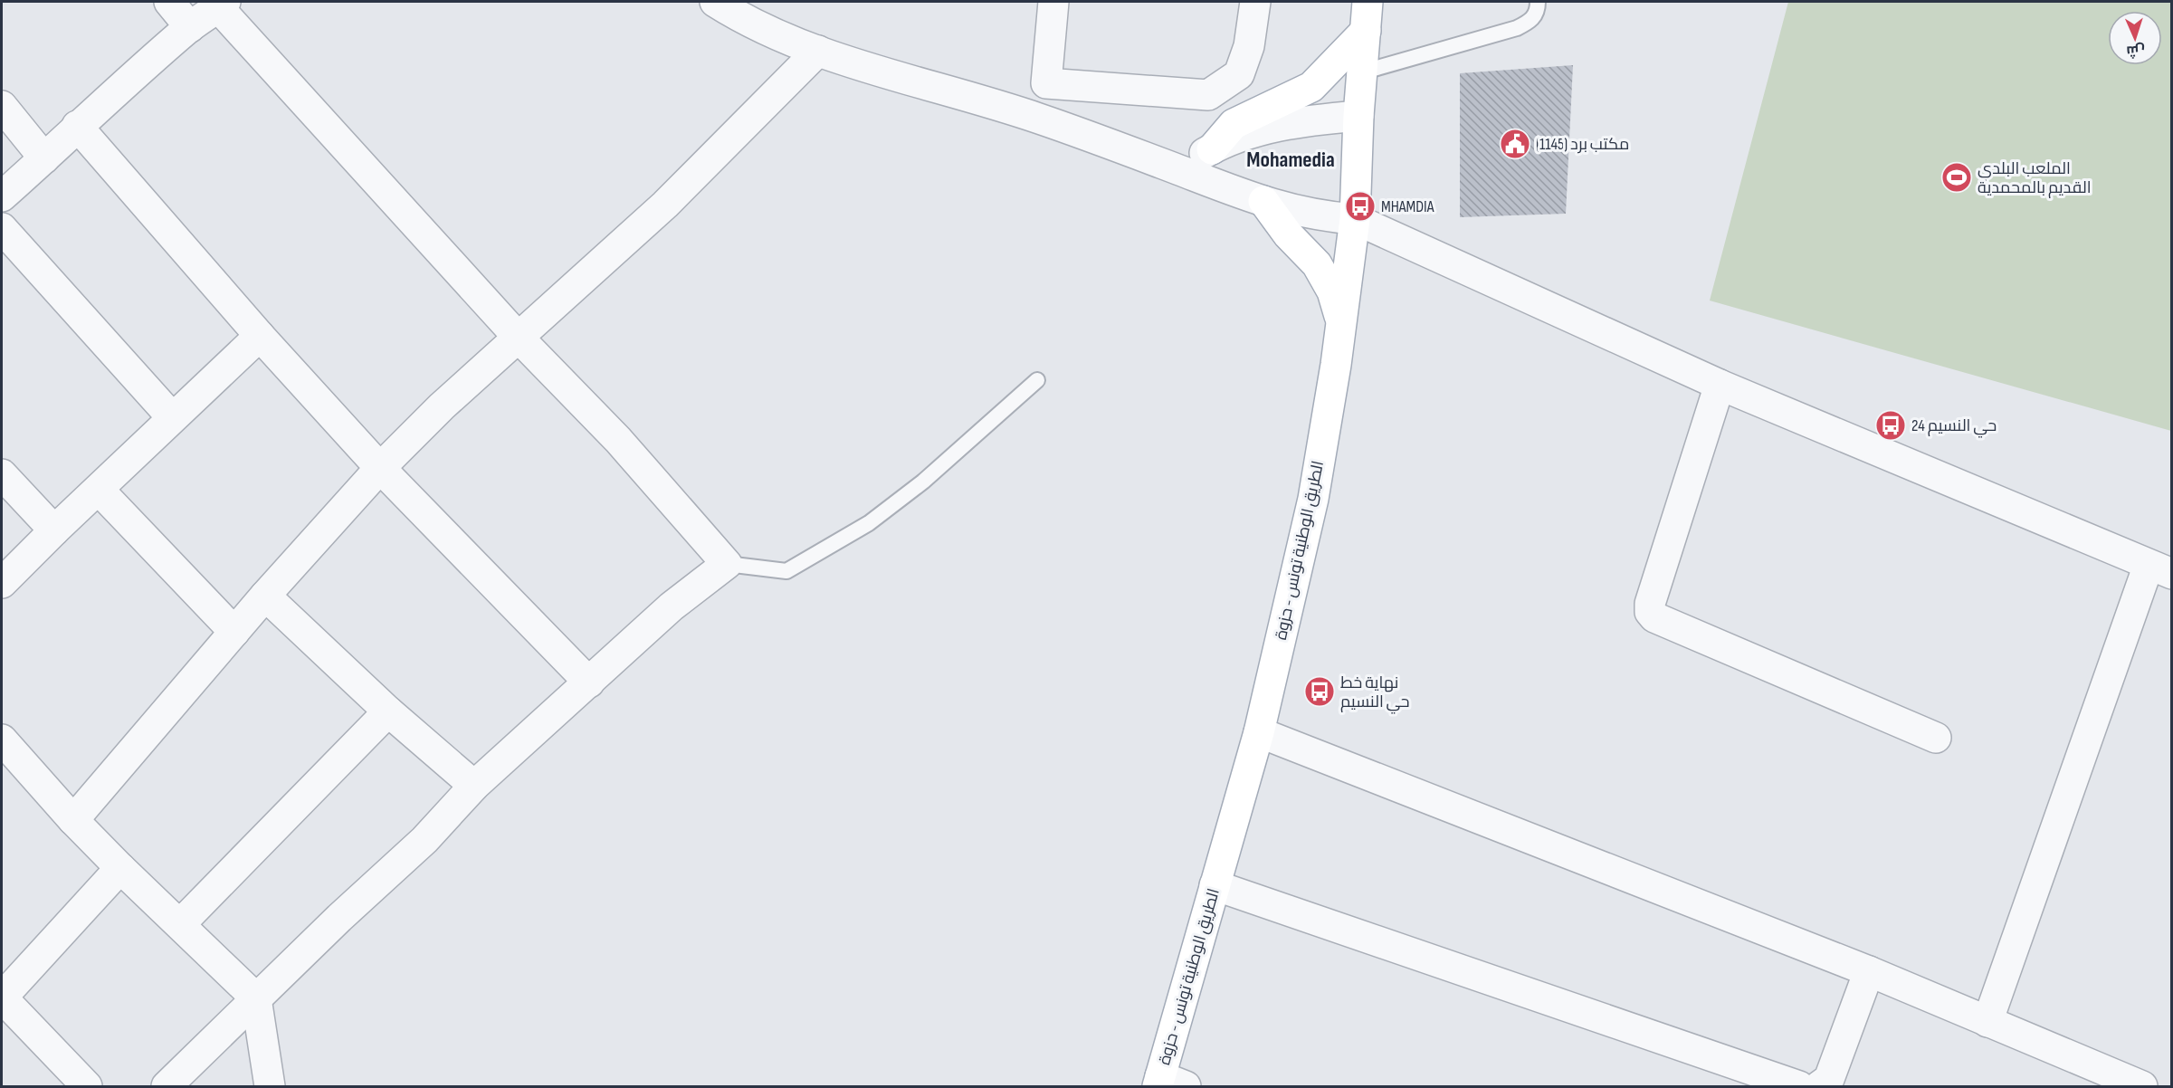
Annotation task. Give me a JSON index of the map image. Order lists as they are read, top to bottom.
{
  "streets": {
    "main road": ["الطريق الوطنية تونس - حزوة"]
  },
  "districts": ["Mohamedia"],
  "places": {
    "public building": ["مكتب برد (1145)"],
    "sports": ["الملعب البلدي القديم بالمحمدية"],
    "bus stop": ["MHAMDIA", "حي النسيم 24", "نهاية خط حي النسيم"]
  },
  "north": "bottom"
}
